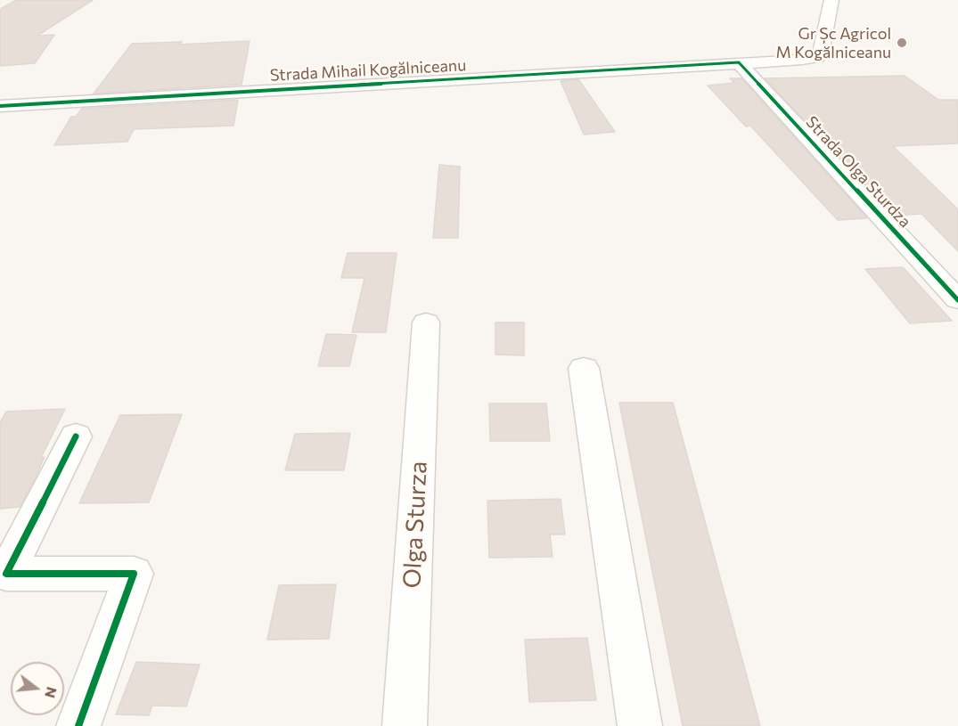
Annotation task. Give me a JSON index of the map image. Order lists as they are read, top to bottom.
{
  "streets": {
    "street": ["Strada Mihail Kogălniceanu", "Strada Olga Sturdza", "Olga Sturza"]
  },
  "crossings": [
    ["Strada Mihail Kogălniceanu", "Strada Olga Sturdza"]
  ],
  "places": ["Gr Șc Agricol M Kogălniceanu"],
  "north": "right"
}
